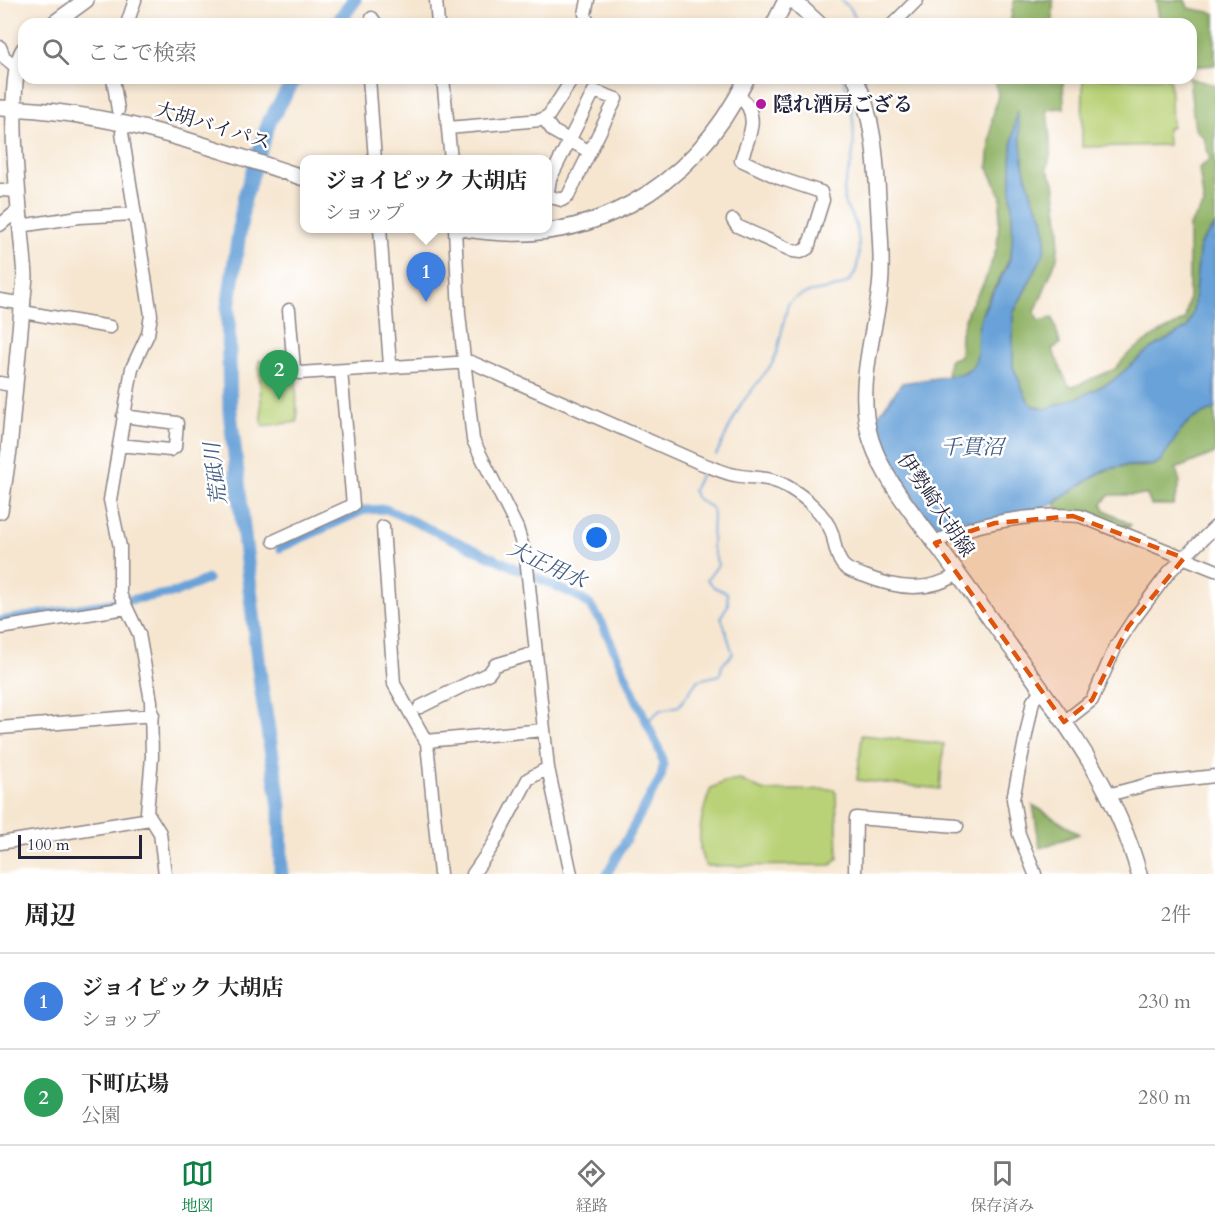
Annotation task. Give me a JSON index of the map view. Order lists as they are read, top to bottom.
{
  "streets": {
    "main road": ["大胡バイパス", "伊勢崎大胡線"]
  },
  "water": ["千貫沼", "荒砥川", "大正用水"],
  "places": ["隠れ酒房ござる"],
  "scale_bar": "100 m",
  "page": {
    "search": "ここで検索",
    "popup": ["ジョイピック 大胡店", "ショップ"],
    "pins": ["1", "2"],
    "scale": "100 m",
    "heading": ["周辺", "2件"],
    "list": [
      {
        "mark": "1",
        "name": "ジョイピック 大胡店",
        "note": "ショップ",
        "value": "230 m"
      },
      {
        "mark": "2",
        "name": "下町広場",
        "note": "公園",
        "value": "280 m"
      }
    ],
    "nav": ["地図", "経路", "保存済み"]
  }
}
